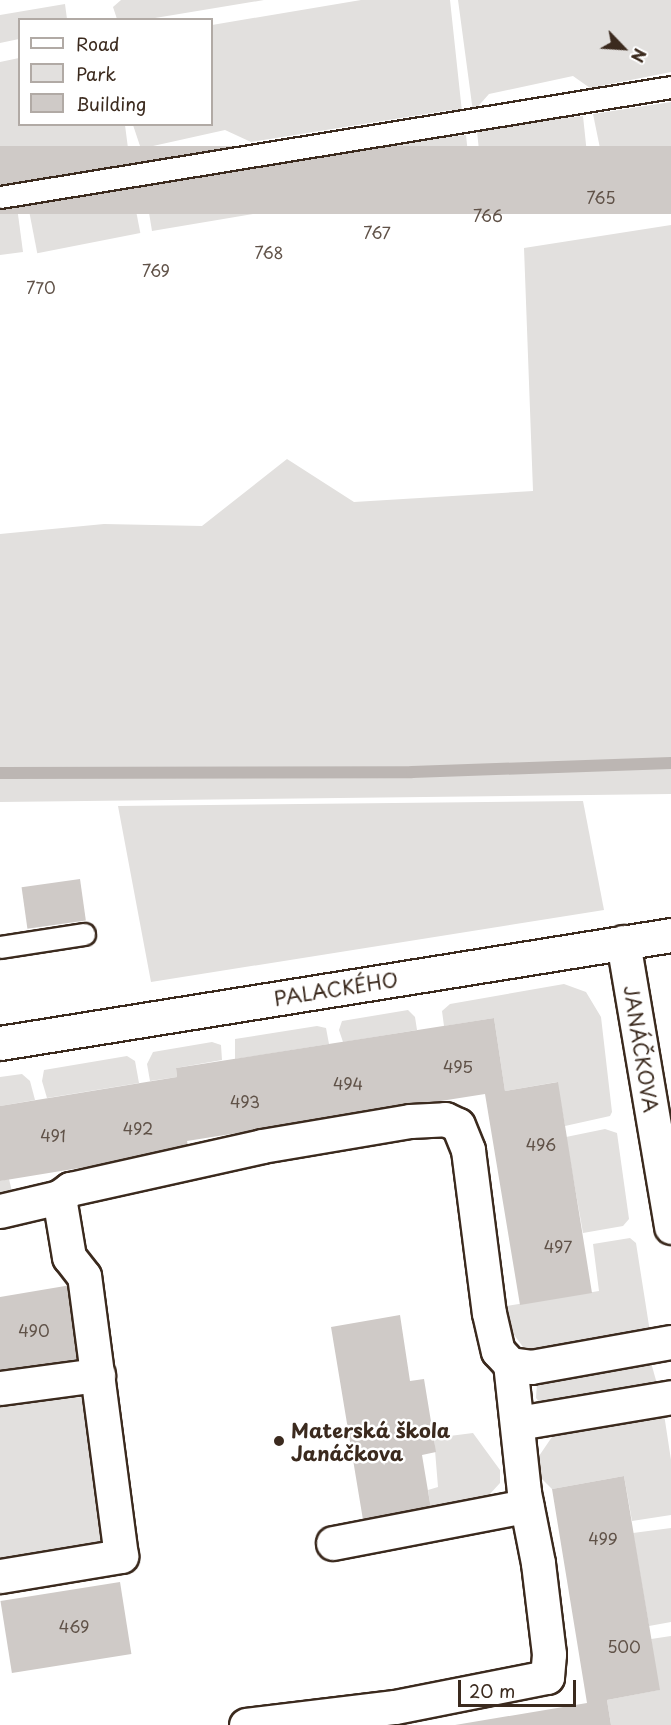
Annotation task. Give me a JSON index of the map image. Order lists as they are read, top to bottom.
{
  "streets": {
    "street": ["PALACKÉHO", "JANÁČKOVA"]
  },
  "crossings": [
    ["PALACKÉHO", "JANÁČKOVA"]
  ],
  "places": ["Materská škola Janáčkova"],
  "house_numbers": [
    "765",
    "766",
    "767",
    "768",
    "769",
    "770",
    "495",
    "494",
    "493",
    "492",
    "491",
    "496",
    "497",
    "490",
    "499",
    "469",
    "500"
  ],
  "legend": ["Road", "Park", "Building"],
  "scale_bar": "20 m",
  "north": "bottom right"
}
